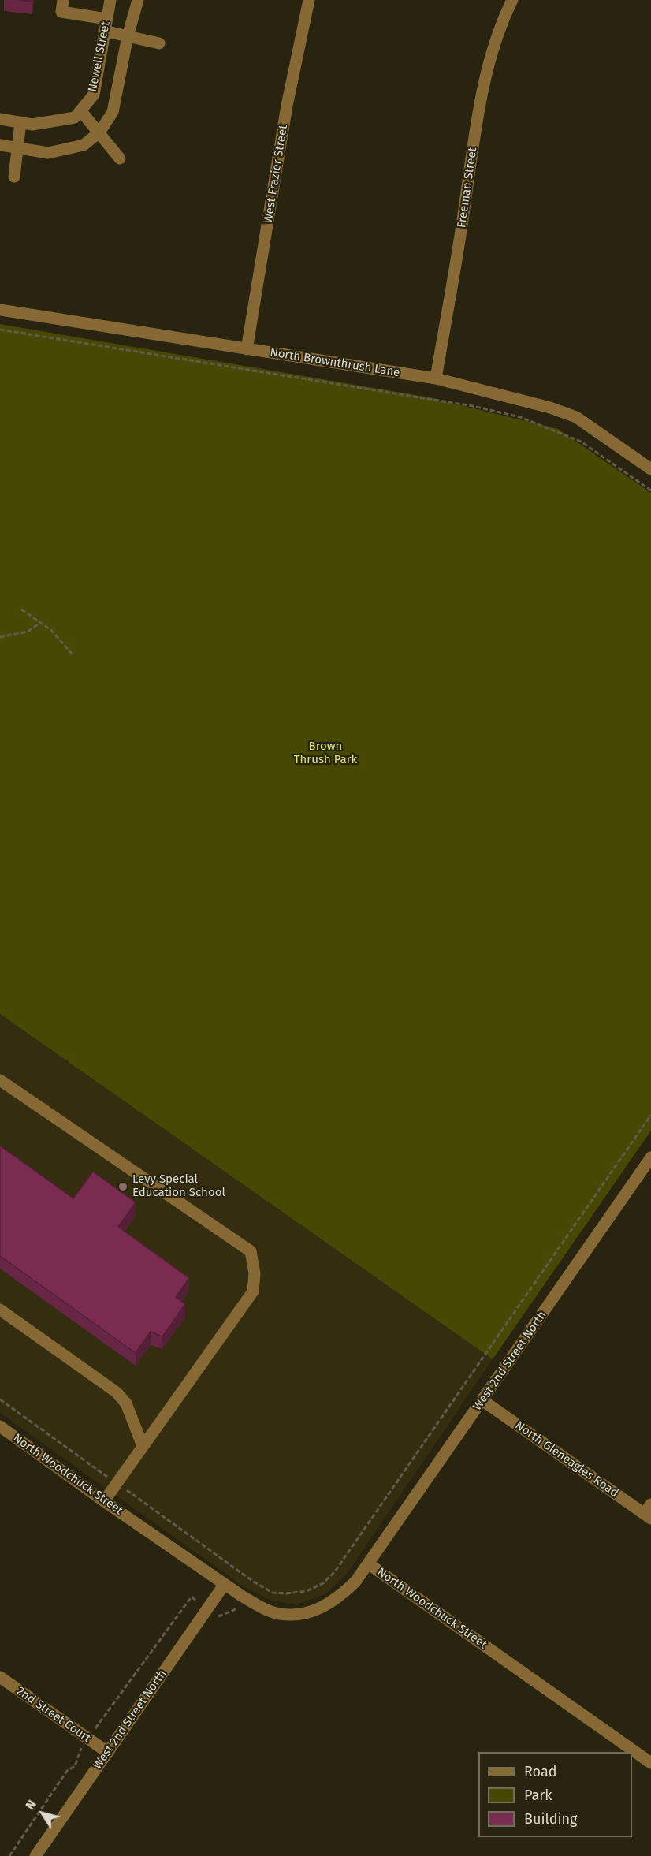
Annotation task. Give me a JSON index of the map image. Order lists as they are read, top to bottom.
{
  "streets": {
    "street": [
      "Newell Street",
      "West Frazier Street",
      "Freeman Street",
      "North Brownthrush Lane",
      "West 2nd Street North",
      "North Gleneagles Road",
      "North Woodchuck Street",
      "2nd Street Court"
    ]
  },
  "crossings": [
    ["West Frazier Street", "North Brownthrush Lane"],
    ["Freeman Street", "North Brownthrush Lane"],
    ["West 2nd Street North", "North Gleneagles Road"],
    ["West 2nd Street North", "North Woodchuck Street"],
    ["West 2nd Street North", "2nd Street Court"]
  ],
  "parks": ["Brown Thrush Park"],
  "places": ["Levy Special Education School"],
  "legend": ["Road", "Park", "Building"],
  "north": "top left"
}
